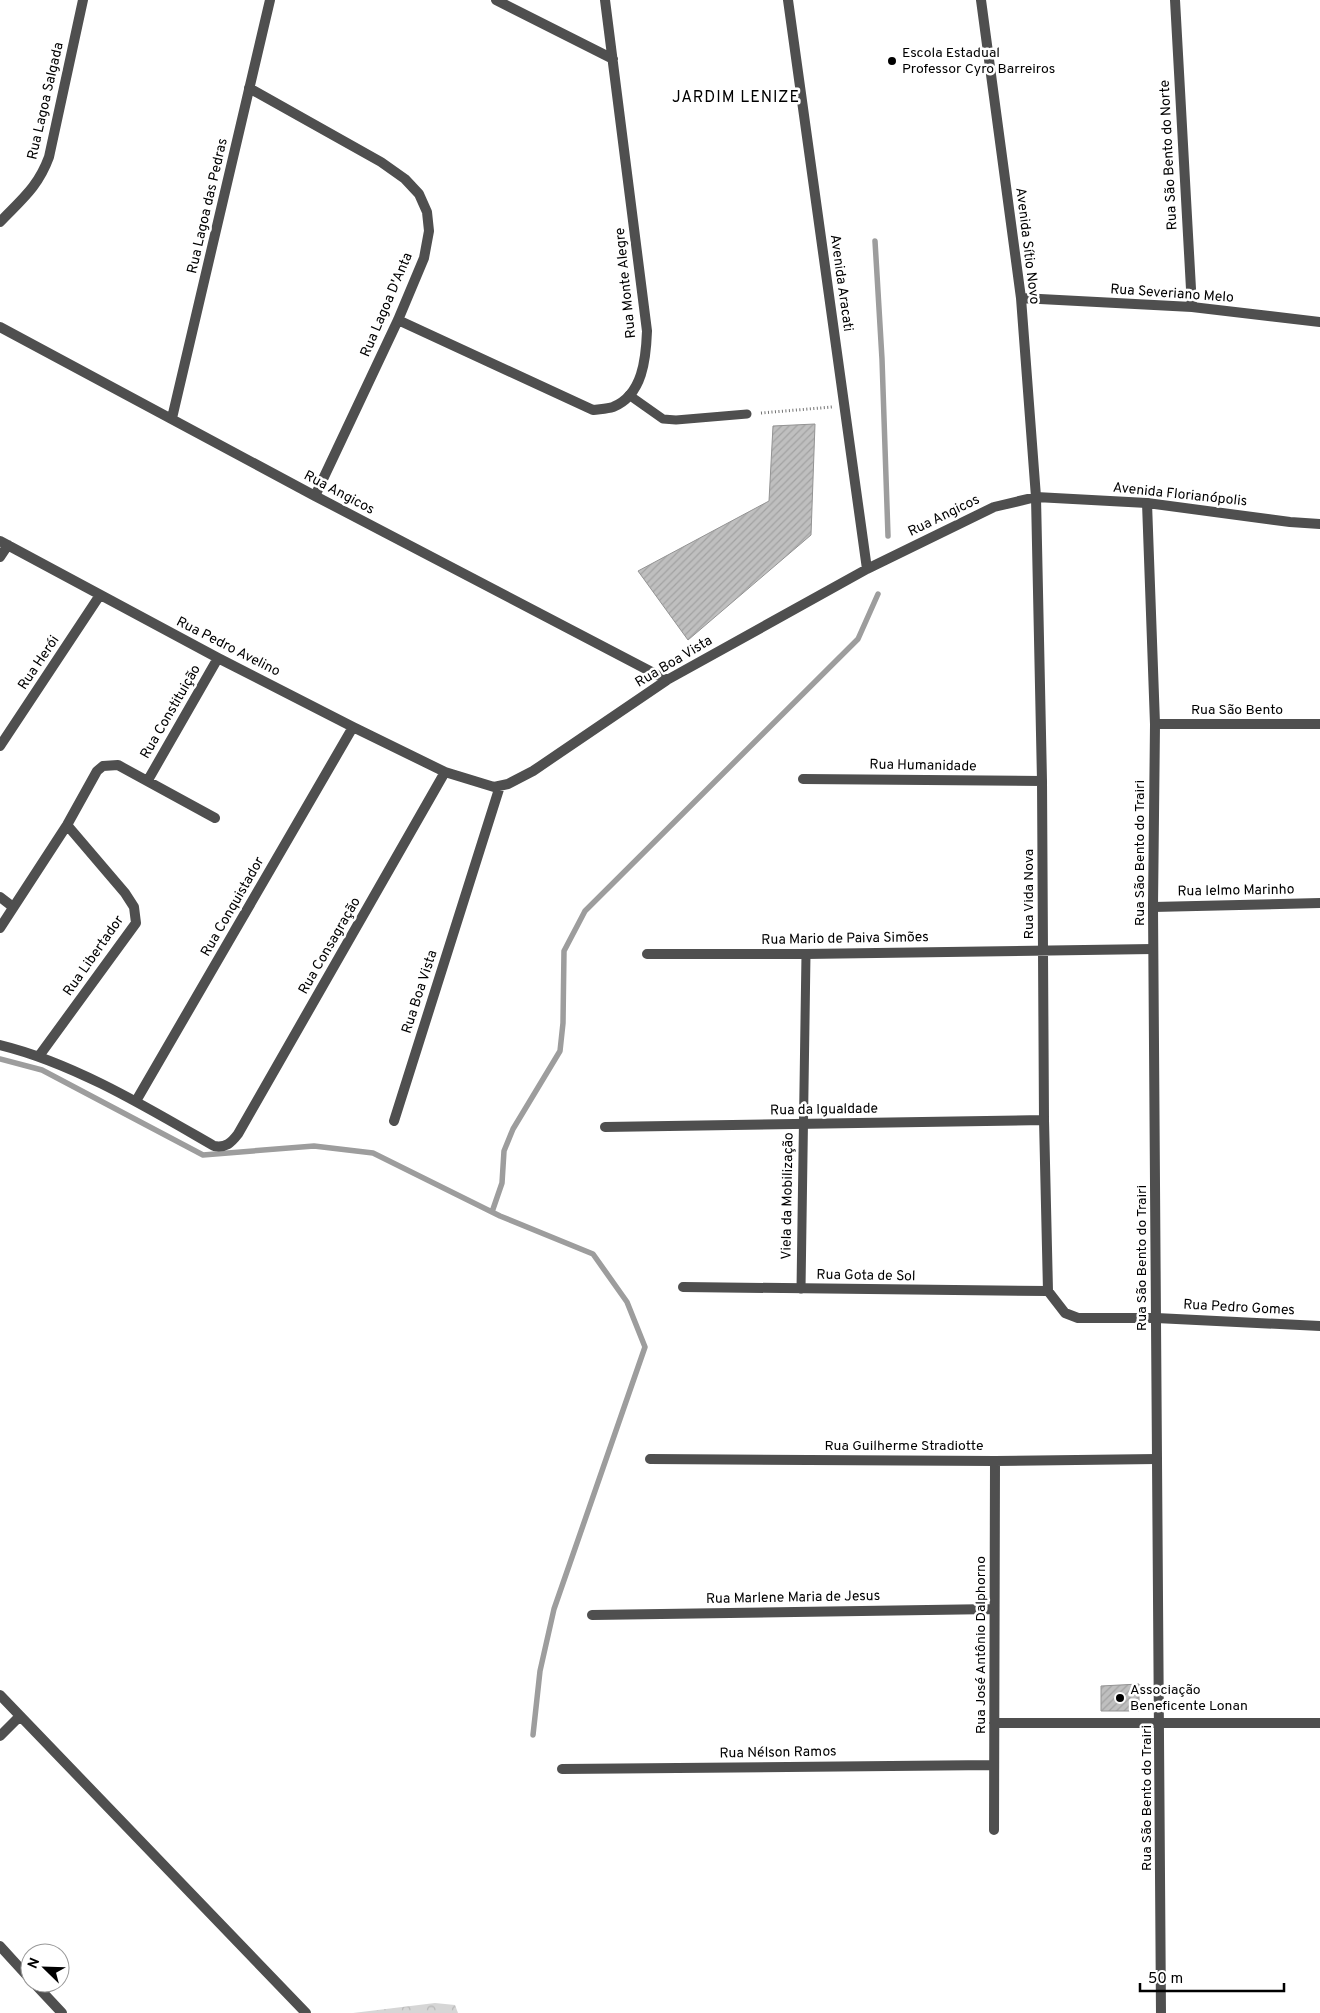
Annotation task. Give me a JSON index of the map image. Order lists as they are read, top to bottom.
{
  "streets": {
    "street": [
      "Rua Lagoa Salgada",
      "Rua São Bento do Norte",
      "Rua Lagoa das Pedras",
      "Avenida Sítio Novo",
      "Rua Monte Alegre",
      "Avenida Aracati",
      "Rua Severiano Melo",
      "Rua Lagoa D'Anta",
      "Rua Angicos",
      "Avenida Florianópolis",
      "Rua Pedro Avelino",
      "Rua Boa Vista",
      "Rua Herói",
      "Rua São Bento",
      "Rua Constituição",
      "Rua Humanidade",
      "Rua São Bento do Trairi",
      "Rua Ielmo Marinho",
      "Rua Vida Nova",
      "Rua Conquistador",
      "Rua Mario de Paiva Simões",
      "Rua Consagração",
      "Rua Libertador",
      "Rua da Igualdade",
      "Rua Gota de Sol",
      "Rua Pedro Gomes",
      "Rua Guilherme Stradiotte",
      "Rua Marlene Maria de Jesus",
      "Rua José Antônio Dalphorno",
      "Rua Nélson Ramos"
    ],
    "lane": ["Viela da Mobilização"]
  },
  "crossings": [
    ["Rua São Bento do Norte", "Rua Severiano Melo"],
    ["Rua Lagoa das Pedras", "Rua Lagoa D'Anta"],
    ["Rua Lagoa das Pedras", "Rua Angicos"],
    ["Avenida Sítio Novo", "Rua Severiano Melo"],
    ["Avenida Sítio Novo", "Rua Angicos"],
    ["Avenida Sítio Novo", "Avenida Florianópolis"],
    ["Avenida Sítio Novo", "Rua Vida Nova"],
    ["Rua Monte Alegre", "Rua Lagoa D'Anta"],
    ["Avenida Aracati", "Rua Angicos"],
    ["Avenida Aracati", "Rua Boa Vista"],
    ["Rua Lagoa D'Anta", "Rua Angicos"],
    ["Rua Angicos", "Avenida Florianópolis"],
    ["Rua Angicos", "Rua Boa Vista"],
    ["Rua Angicos", "Rua Vida Nova"],
    ["Avenida Florianópolis", "Rua São Bento do Trairi"],
    ["Avenida Florianópolis", "Rua Vida Nova"],
    ["Rua Pedro Avelino", "Rua Herói"],
    ["Rua Pedro Avelino", "Rua Constituição"],
    ["Rua Pedro Avelino", "Rua Conquistador"],
    ["Rua Pedro Avelino", "Rua Consagração"],
    ["Rua São Bento", "Rua São Bento do Trairi"],
    ["Rua Humanidade", "Rua Vida Nova"],
    ["Rua São Bento do Trairi", "Rua Ielmo Marinho"],
    ["Rua São Bento do Trairi", "Rua Mario de Paiva Simões"],
    ["Rua São Bento do Trairi", "Rua Pedro Gomes"],
    ["Rua São Bento do Trairi", "Rua Guilherme Stradiotte"],
    ["Rua Vida Nova", "Rua Mario de Paiva Simões"],
    ["Rua Vida Nova", "Rua da Igualdade"],
    ["Rua Vida Nova", "Rua Gota de Sol"],
    ["Rua Vida Nova", "Rua Pedro Gomes"],
    ["Rua Conquistador", "Rua Consagração"],
    ["Rua Mario de Paiva Simões", "Viela da Mobilização"],
    ["Rua da Igualdade", "Viela da Mobilização"],
    ["Viela da Mobilização", "Rua Gota de Sol"],
    ["Rua Gota de Sol", "Rua Pedro Gomes"],
    ["Rua Guilherme Stradiotte", "Rua José Antônio Dalphorno"],
    ["Rua Marlene Maria de Jesus", "Rua José Antônio Dalphorno"],
    ["Rua José Antônio Dalphorno", "Rua Nélson Ramos"]
  ],
  "districts": ["JARDIM LENIZE"],
  "places": ["Escola Estadual Professor Cyro Barreiros", "Associação Beneficente Lonan"],
  "scale_bar": "50 m",
  "north": "top left"
}
